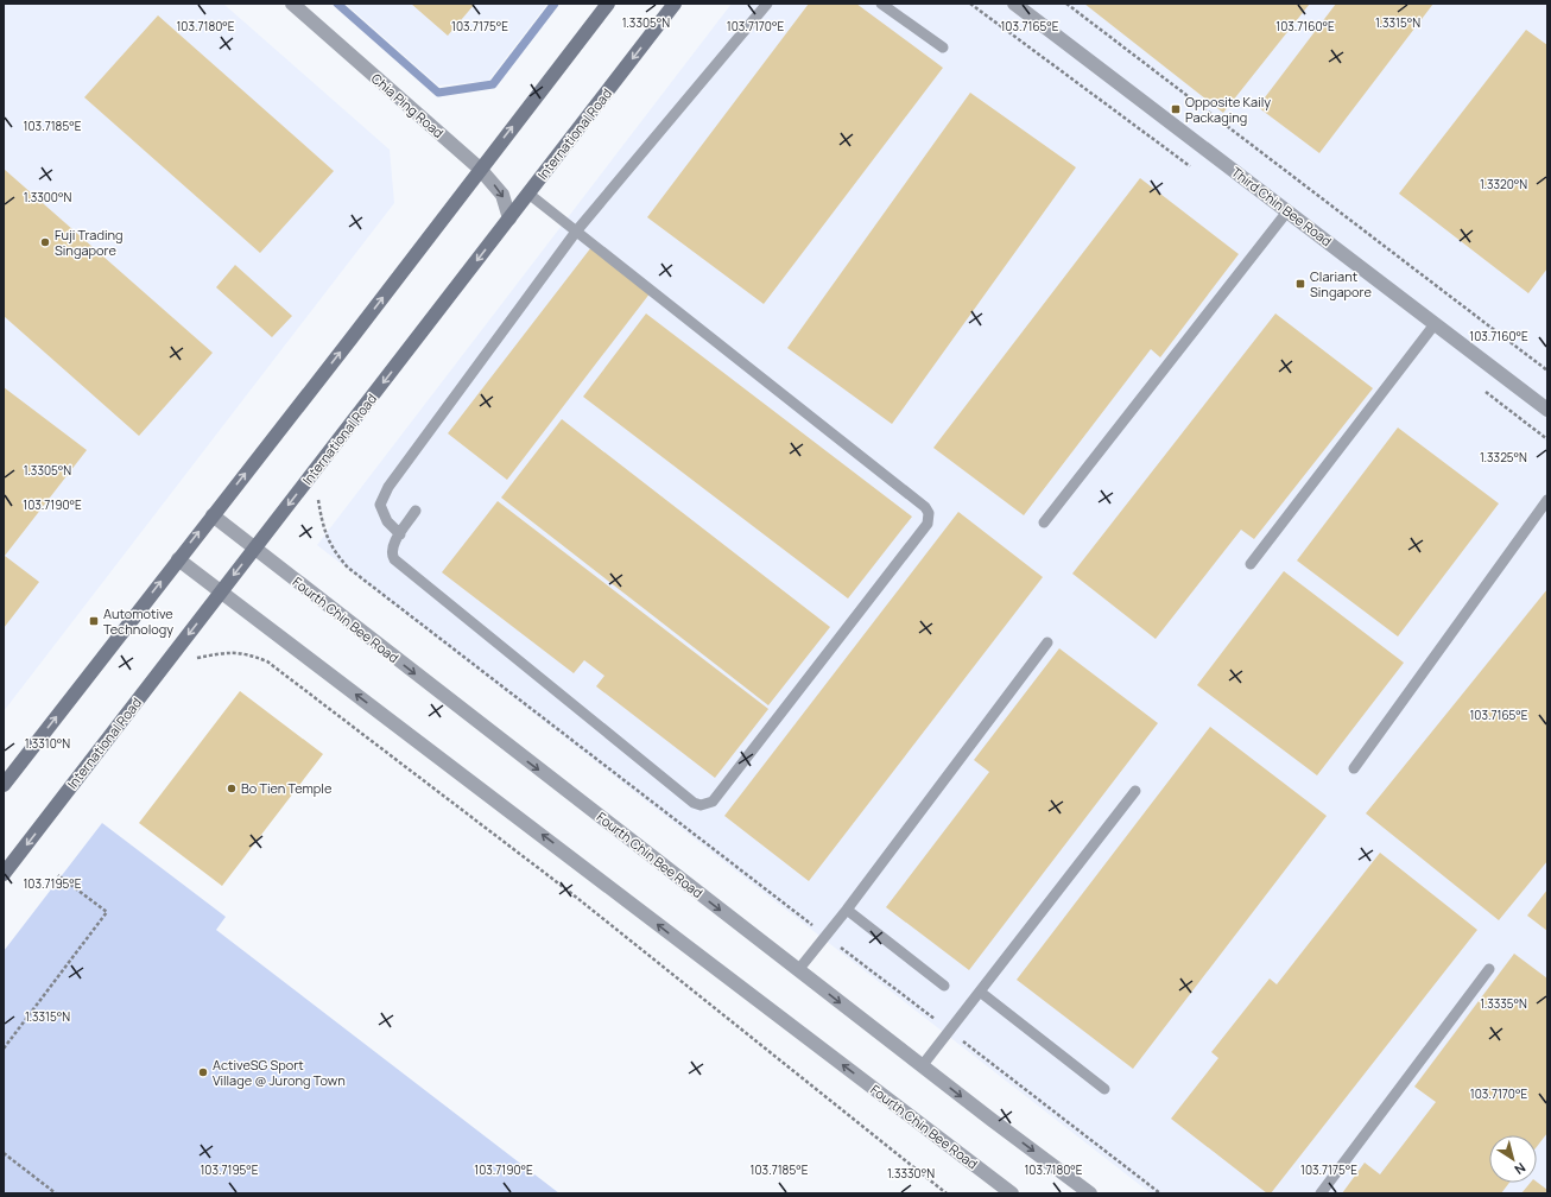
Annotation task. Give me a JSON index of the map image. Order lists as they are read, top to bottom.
{
  "streets": {
    "main road": ["International Road"],
    "street": ["Chia Ping Road", "Third Chin Bee Road", "Fourth Chin Bee Road"]
  },
  "crossings": [
    ["Chia Ping Road", "International Road"],
    ["International Road", "Fourth Chin Bee Road"]
  ],
  "places": {
    "transit": ["Opposite Kaily Packaging", "Clariant Singapore", "Automotive Technology"],
    "other": ["Fuji Trading Singapore", "Bo Tien Temple", "ActiveSG Sport Village @ Jurong Town"]
  },
  "north": "bottom right",
  "coordinates": [
    "1.3305°N",
    "1.3315°N",
    "103.7180°E",
    "103.7175°E",
    "103.7170°E",
    "103.7165°E",
    "103.7160°E",
    "103.7185°E",
    "1.3320°N",
    "1.3300°N",
    "1.3325°N",
    "103.7190°E",
    "1.3310°N",
    "103.7195°E",
    "1.3335°N",
    "1.3330°N"
  ]
}
